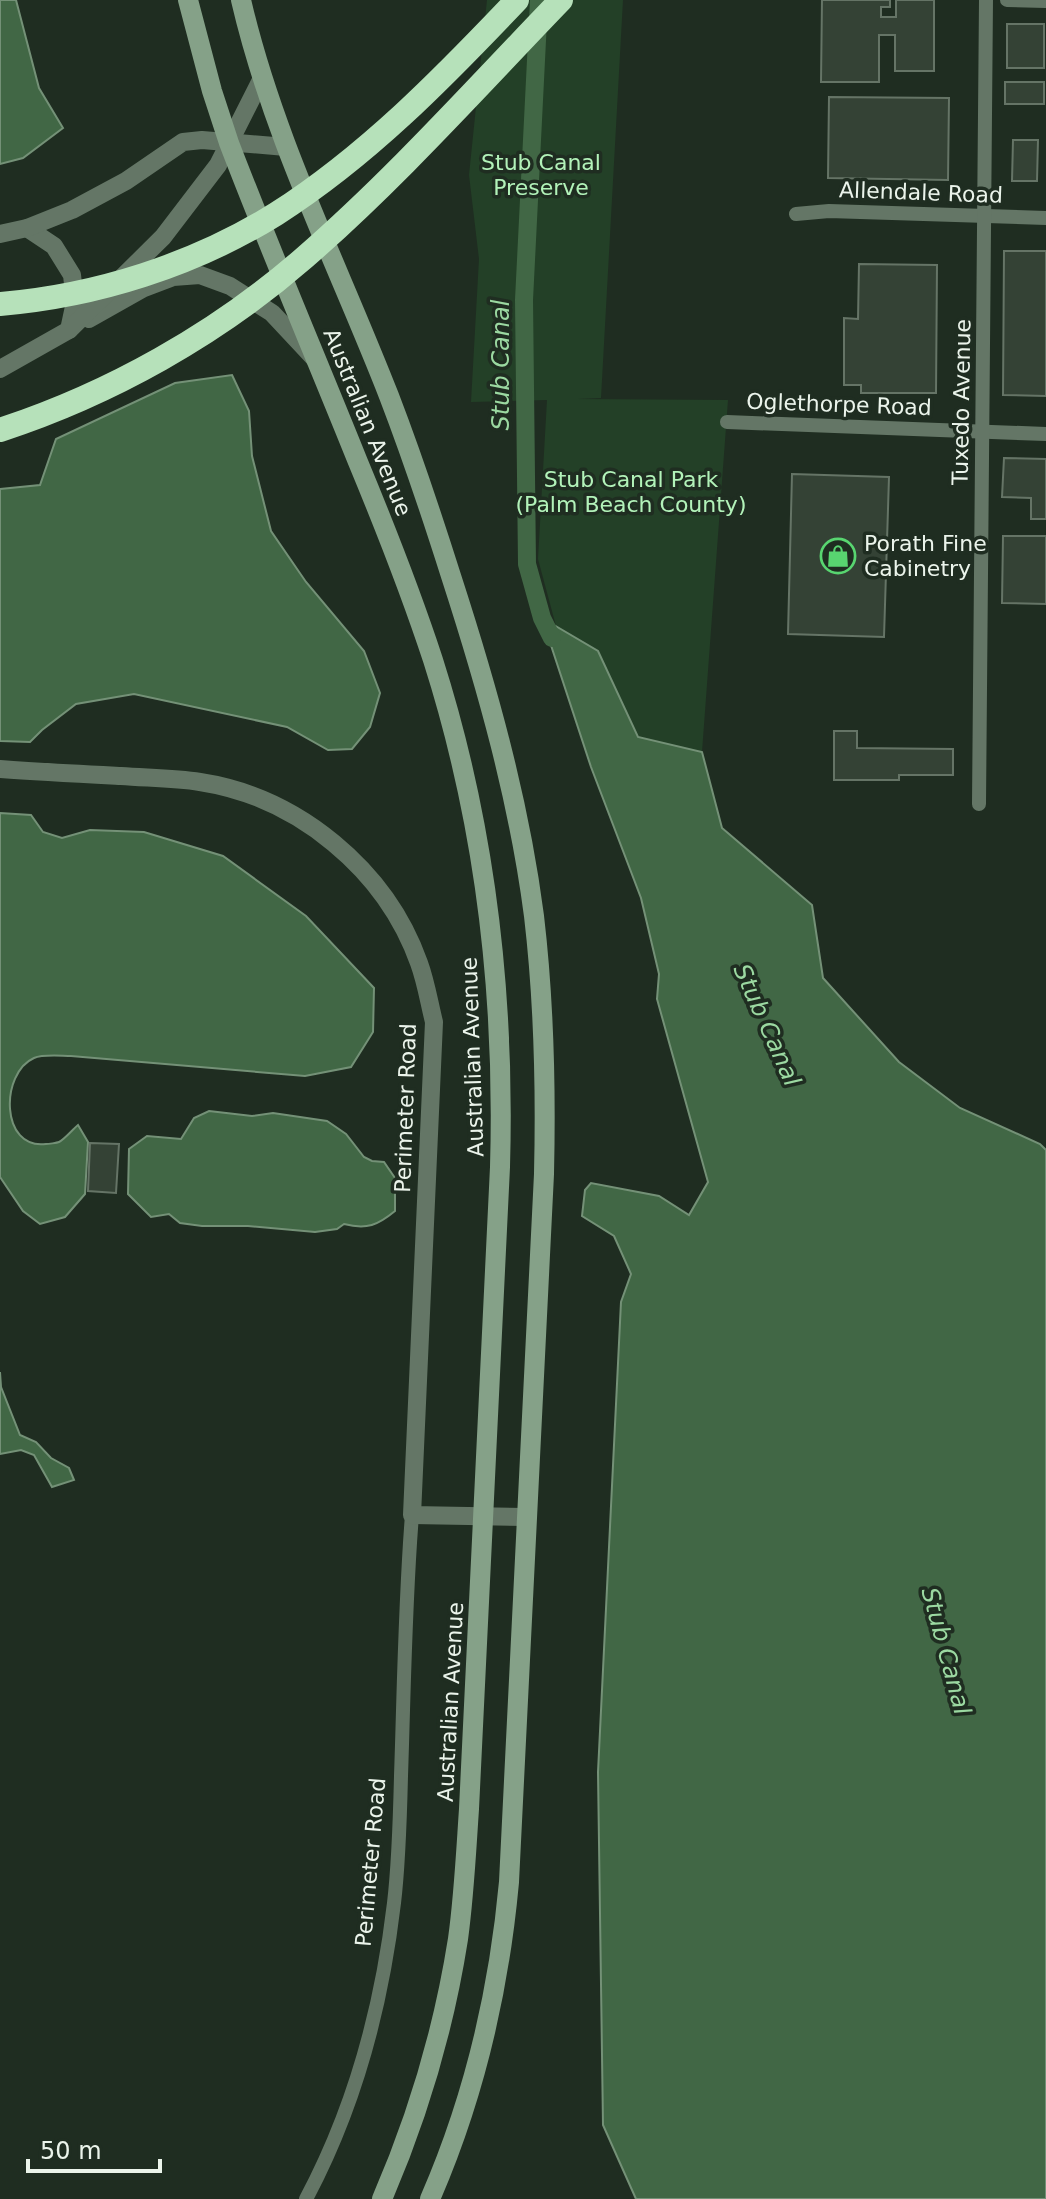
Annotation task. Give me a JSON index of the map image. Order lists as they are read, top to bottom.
{
  "streets": {
    "main road": ["Australian Avenue"],
    "street": [
      "Allendale Road",
      "Tuxedo Avenue",
      "Oglethorpe Road",
      "Perimeter Road"
    ]
  },
  "crossings": [
    ["Allendale Road", "Tuxedo Avenue"],
    ["Tuxedo Avenue", "Oglethorpe Road"]
  ],
  "water": ["Stub Canal"],
  "parks": ["Stub Canal Preserve", "Stub Canal Park (Palm Beach County)"],
  "places": {
    "shop": ["Porath Fine Cabinetry"]
  },
  "scale_bar": "50 m"
}
